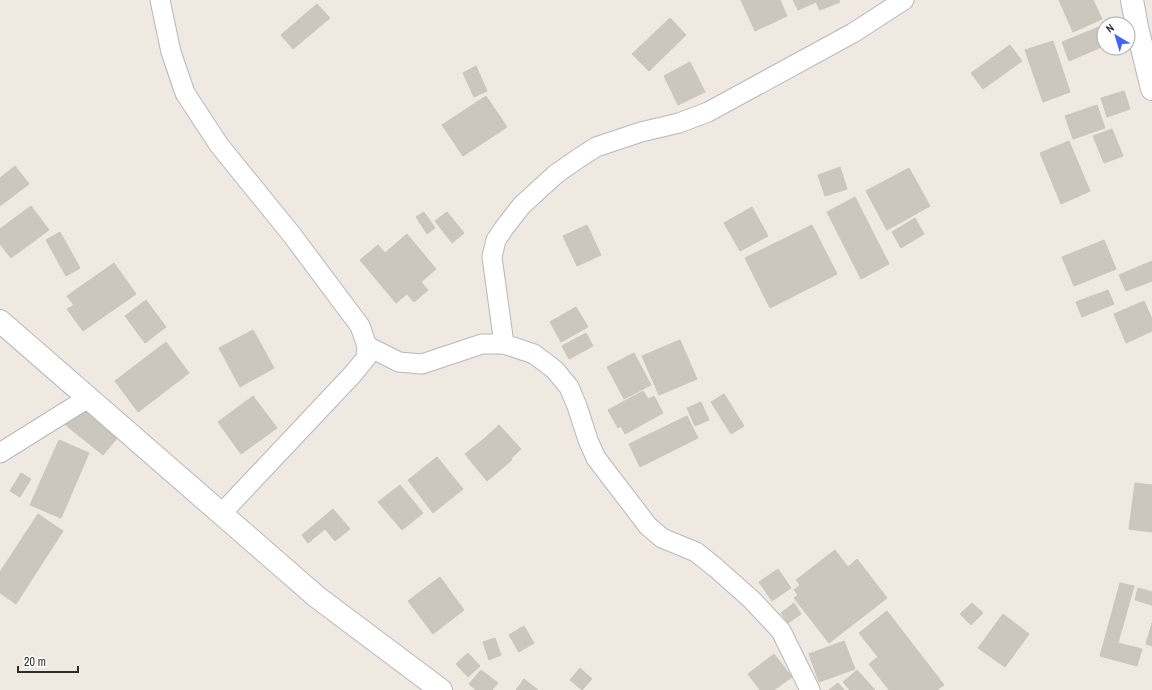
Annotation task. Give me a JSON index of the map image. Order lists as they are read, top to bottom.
{
  "scale_bar": "20 m",
  "north": "top left"
}
